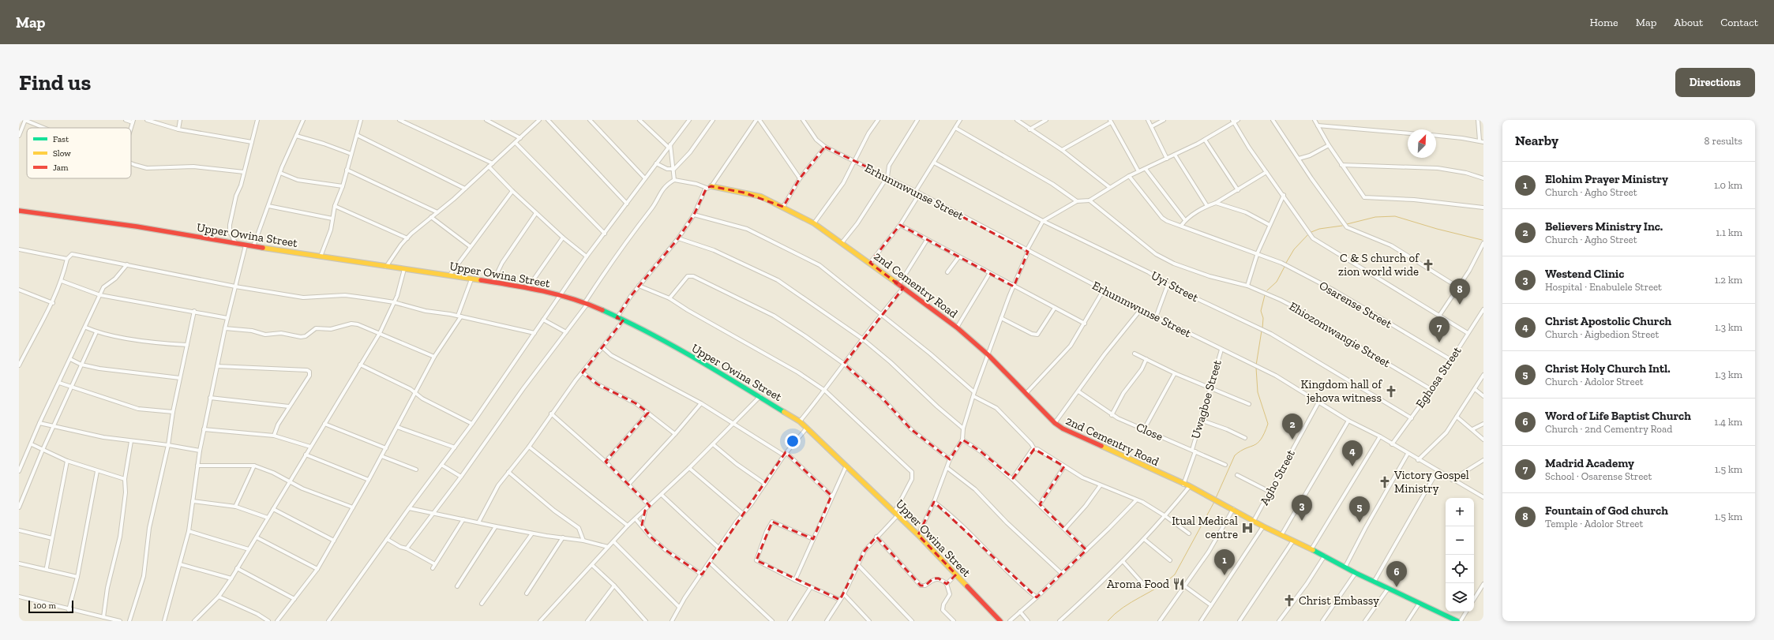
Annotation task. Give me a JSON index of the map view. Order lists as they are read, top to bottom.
{
  "streets": {
    "street": [
      "Erhunmwunse Street",
      "Upper Owina Street",
      "2nd Cementry Road",
      "Uyi Street",
      "Osarense Street",
      "Ehiozomwangie Street",
      "Eghosa Street",
      "Uwagboe Street",
      "Close",
      "Agho Street"
    ]
  },
  "crossings": [
    ["Erhunmwunse Street", "Eghosa Street"],
    ["Erhunmwunse Street", "Uwagboe Street"],
    ["Erhunmwunse Street", "Agho Street"],
    ["2nd Cementry Road", "Uwagboe Street"],
    ["2nd Cementry Road", "Agho Street"],
    ["Uyi Street", "Eghosa Street"],
    ["Osarense Street", "Eghosa Street"],
    ["Ehiozomwangie Street", "Eghosa Street"],
    ["Uwagboe Street", "Close"]
  ],
  "places": {
    "church": [
      "C & S church of zion world wide",
      "Kingdom hall of jehova witness",
      "Victory Gospel Ministry",
      "Christ Embassy"
    ],
    "hospital": ["Itual Medical centre"],
    "restaurant": ["Aroma Food"]
  },
  "legend": ["Fast", "Slow", "Jam"],
  "scale_bar": "100 m",
  "north": "top right",
  "page": {
    "header": "Map",
    "nav": [
      "Home",
      "Map",
      "About",
      "Contact"
    ],
    "buttons": "Directions",
    "title": "Find us",
    "heading": ["Nearby", "8 results"],
    "list": [
      {
        "mark": "1",
        "name": "Elohim Prayer Ministry",
        "note": "Church · Agho Street",
        "value": "1.0 km"
      },
      {
        "mark": "2",
        "name": "Believers Ministry Inc.",
        "note": "Church · Agho Street",
        "value": "1.1 km"
      },
      {
        "mark": "3",
        "name": "Westend Clinic",
        "note": "Hospital · Enabulele Street",
        "value": "1.2 km"
      },
      {
        "mark": "4",
        "name": "Christ Apostolic Church",
        "note": "Church · Aigbedion Street",
        "value": "1.3 km"
      },
      {
        "mark": "5",
        "name": "Christ Holy Church Intl.",
        "note": "Church · Adolor Street",
        "value": "1.3 km"
      },
      {
        "mark": "6",
        "name": "Word of Life Baptist Church",
        "note": "Church · 2nd Cementry Road",
        "value": "1.4 km"
      },
      {
        "mark": "7",
        "name": "Madrid Academy",
        "note": "School · Osarense Street",
        "value": "1.5 km"
      },
      {
        "mark": "8",
        "name": "Fountain of God church",
        "note": "Temple · Adolor Street",
        "value": "1.5 km"
      }
    ],
    "pins": [
      "8",
      "7",
      "2",
      "4",
      "3",
      "5",
      "1",
      "6"
    ],
    "map_buttons": ["+", "−"],
    "scale": "100 m"
  }
}
